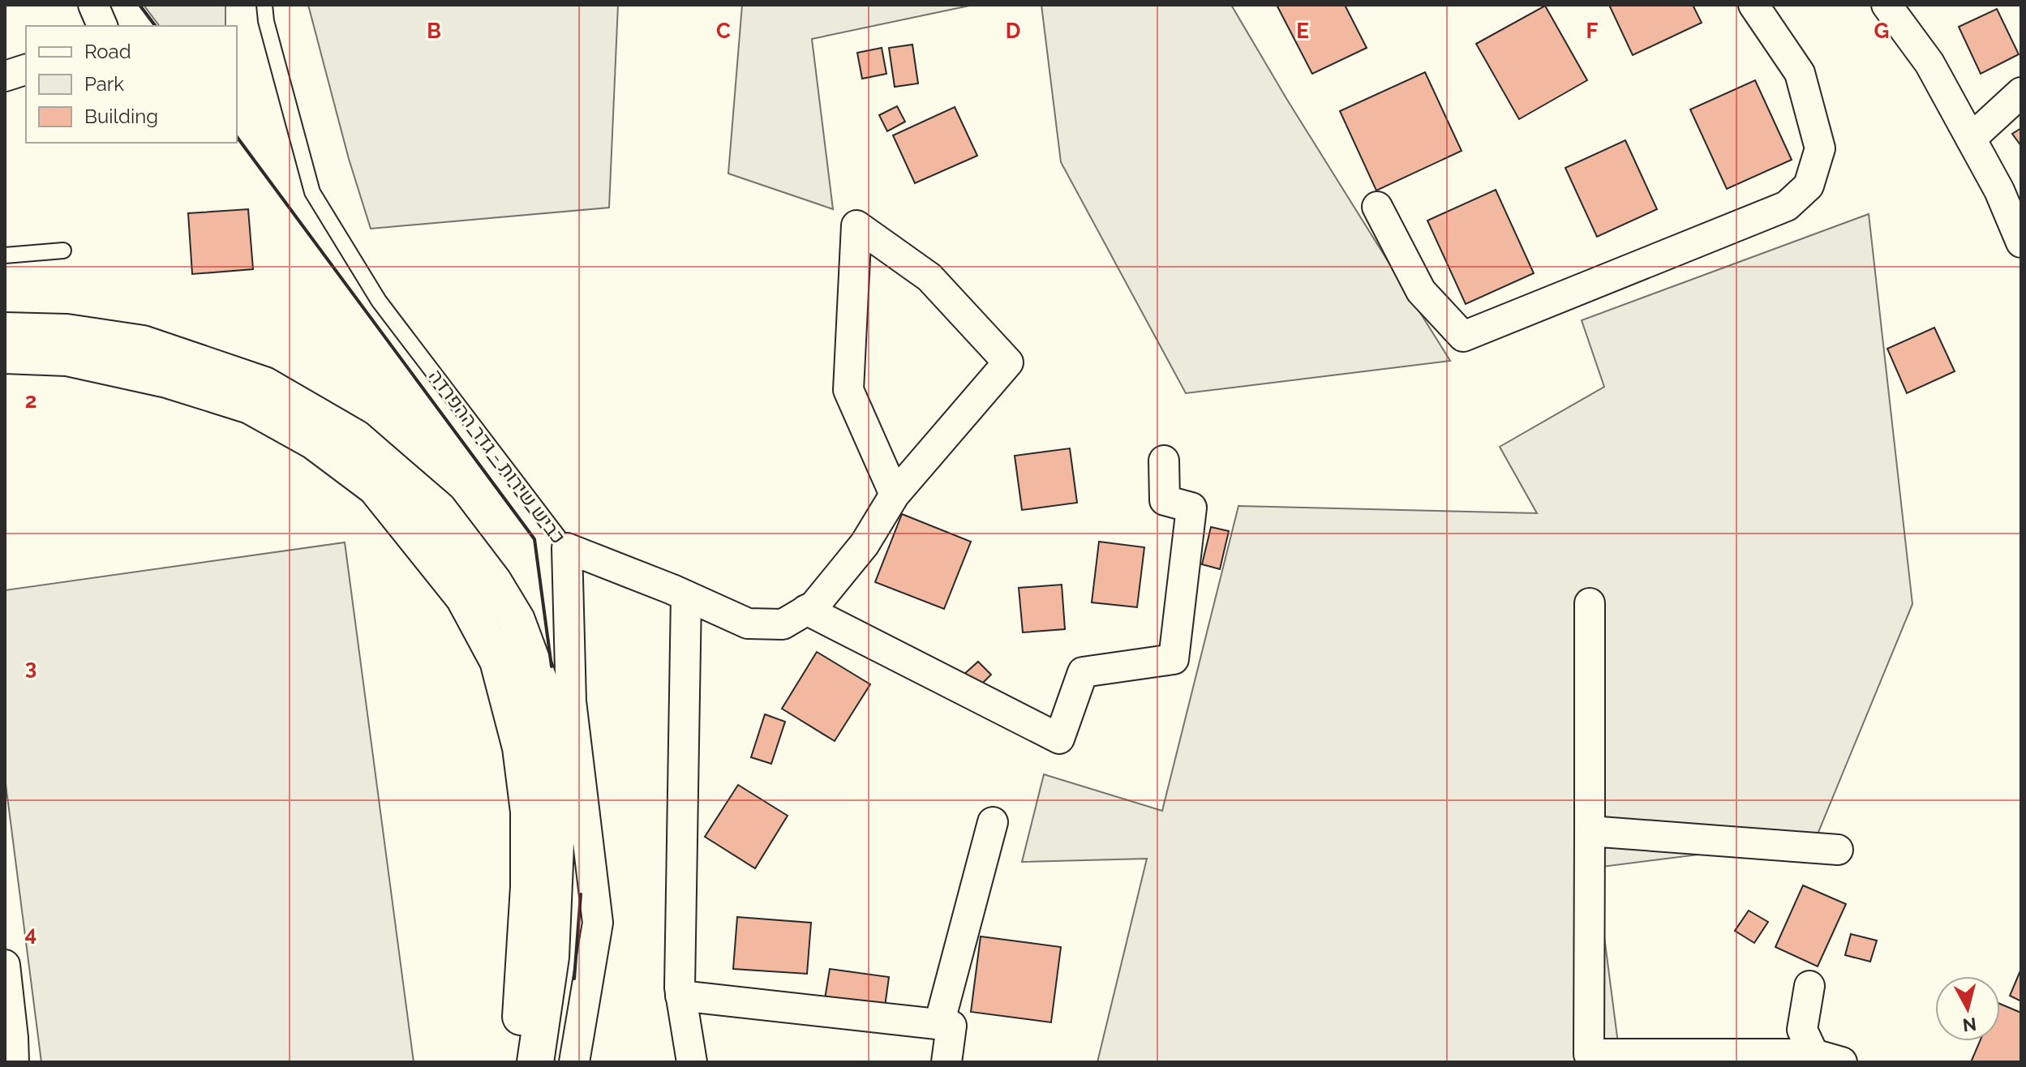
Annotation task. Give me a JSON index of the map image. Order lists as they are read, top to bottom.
{
  "streets": {
    "street": ["כביש שירות - גדר ההפרדה"]
  },
  "legend": ["Road", "Park", "Building"],
  "north": "bottom",
  "grid": {
    "columns": [
      "B",
      "C",
      "D",
      "E",
      "F",
      "G"
    ],
    "rows": ["2", "3", "4"]
  }
}
